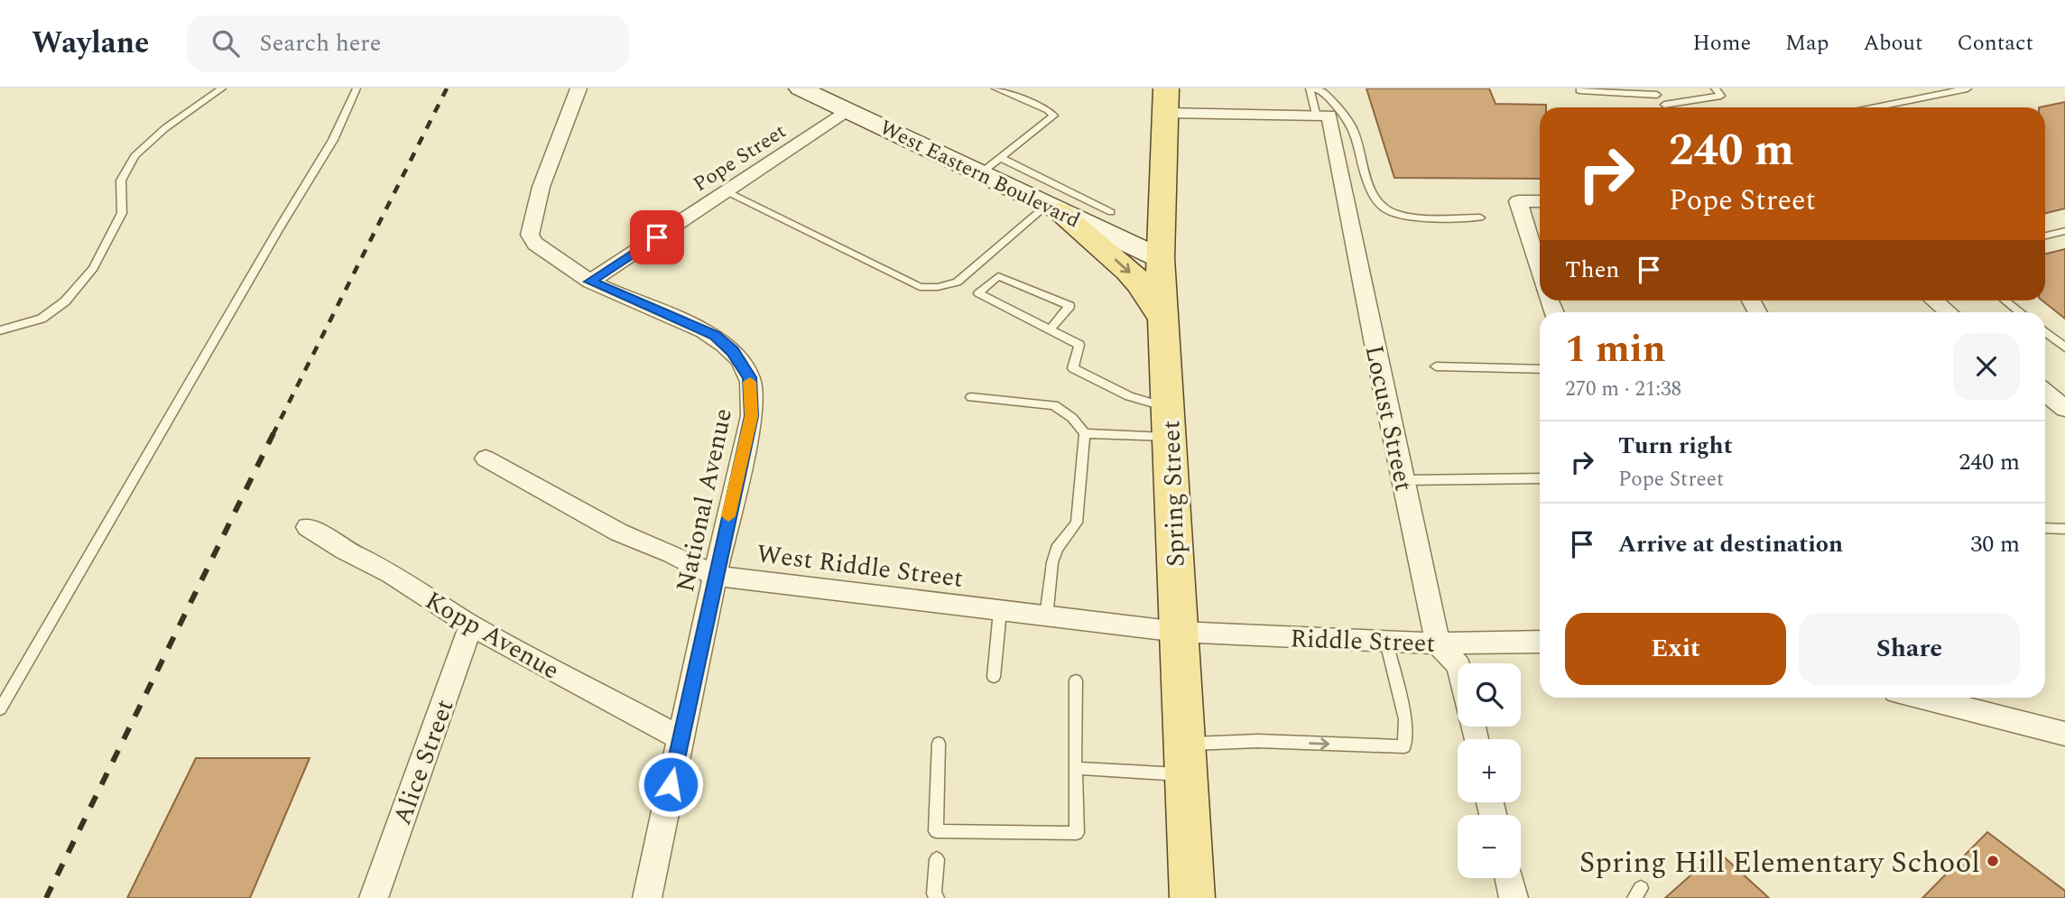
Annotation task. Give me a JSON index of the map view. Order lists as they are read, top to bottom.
{
  "streets": {
    "main road": ["West Eastern Boulevard", "Spring Street"],
    "street": [
      "Pope Street",
      "Locust Street",
      "National Avenue",
      "West Riddle Street",
      "Kopp Avenue",
      "Riddle Street",
      "Alice Street"
    ]
  },
  "crossings": [
    ["Pope Street", "West Eastern Boulevard"],
    ["Pope Street", "National Avenue"],
    ["West Eastern Boulevard", "Spring Street"],
    ["Locust Street", "Riddle Street"],
    ["Spring Street", "West Riddle Street"],
    ["Spring Street", "Riddle Street"],
    ["National Avenue", "West Riddle Street"],
    ["National Avenue", "Kopp Avenue"],
    ["West Riddle Street", "Riddle Street"],
    ["Kopp Avenue", "Alice Street"]
  ],
  "places": ["Spring Hill Elementary School"],
  "page": {
    "header": "Waylane",
    "search": "Search here",
    "nav": [
      "Home",
      "Map",
      "About",
      "Contact"
    ],
    "turn": ["240 m", "Pope Street"],
    "then": "Then",
    "heading": ["1 min", "270 m · 21:38"],
    "list": [
      {
        "name": "Turn right",
        "note": "Pope Street",
        "value": "240 m"
      },
      {
        "name": "Arrive at destination",
        "value": "30 m"
      }
    ],
    "buttons": ["Exit", "Share"],
    "map_buttons": ["+", "−"]
  }
}
